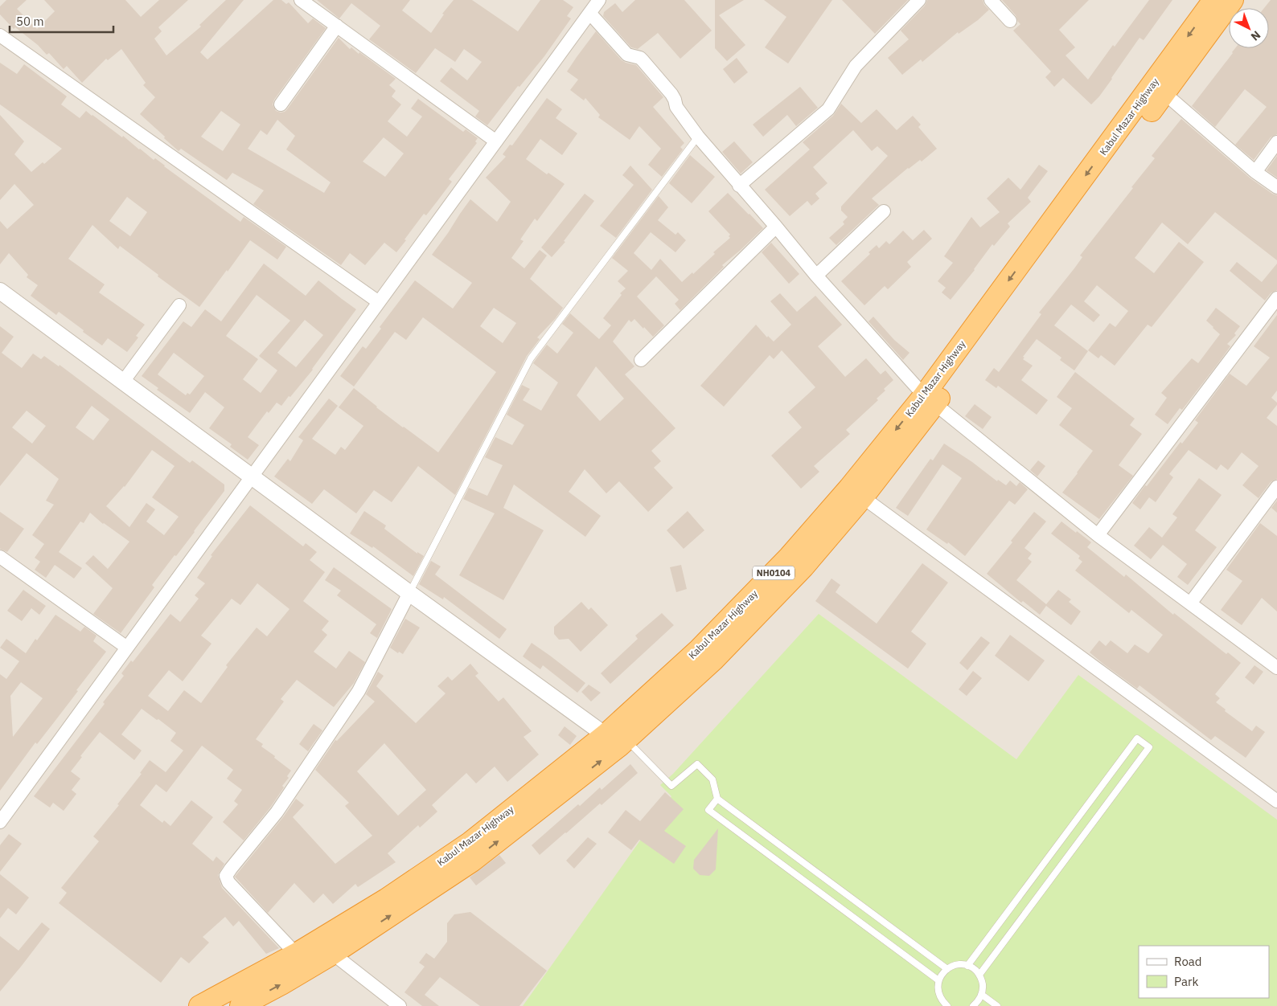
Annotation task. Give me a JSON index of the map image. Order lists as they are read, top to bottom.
{
  "streets": {
    "highway": ["Kabul Mazar Highway", "NH0104"]
  },
  "legend": ["Road", "Park"],
  "scale_bar": "50 m",
  "north": "bottom right"
}
